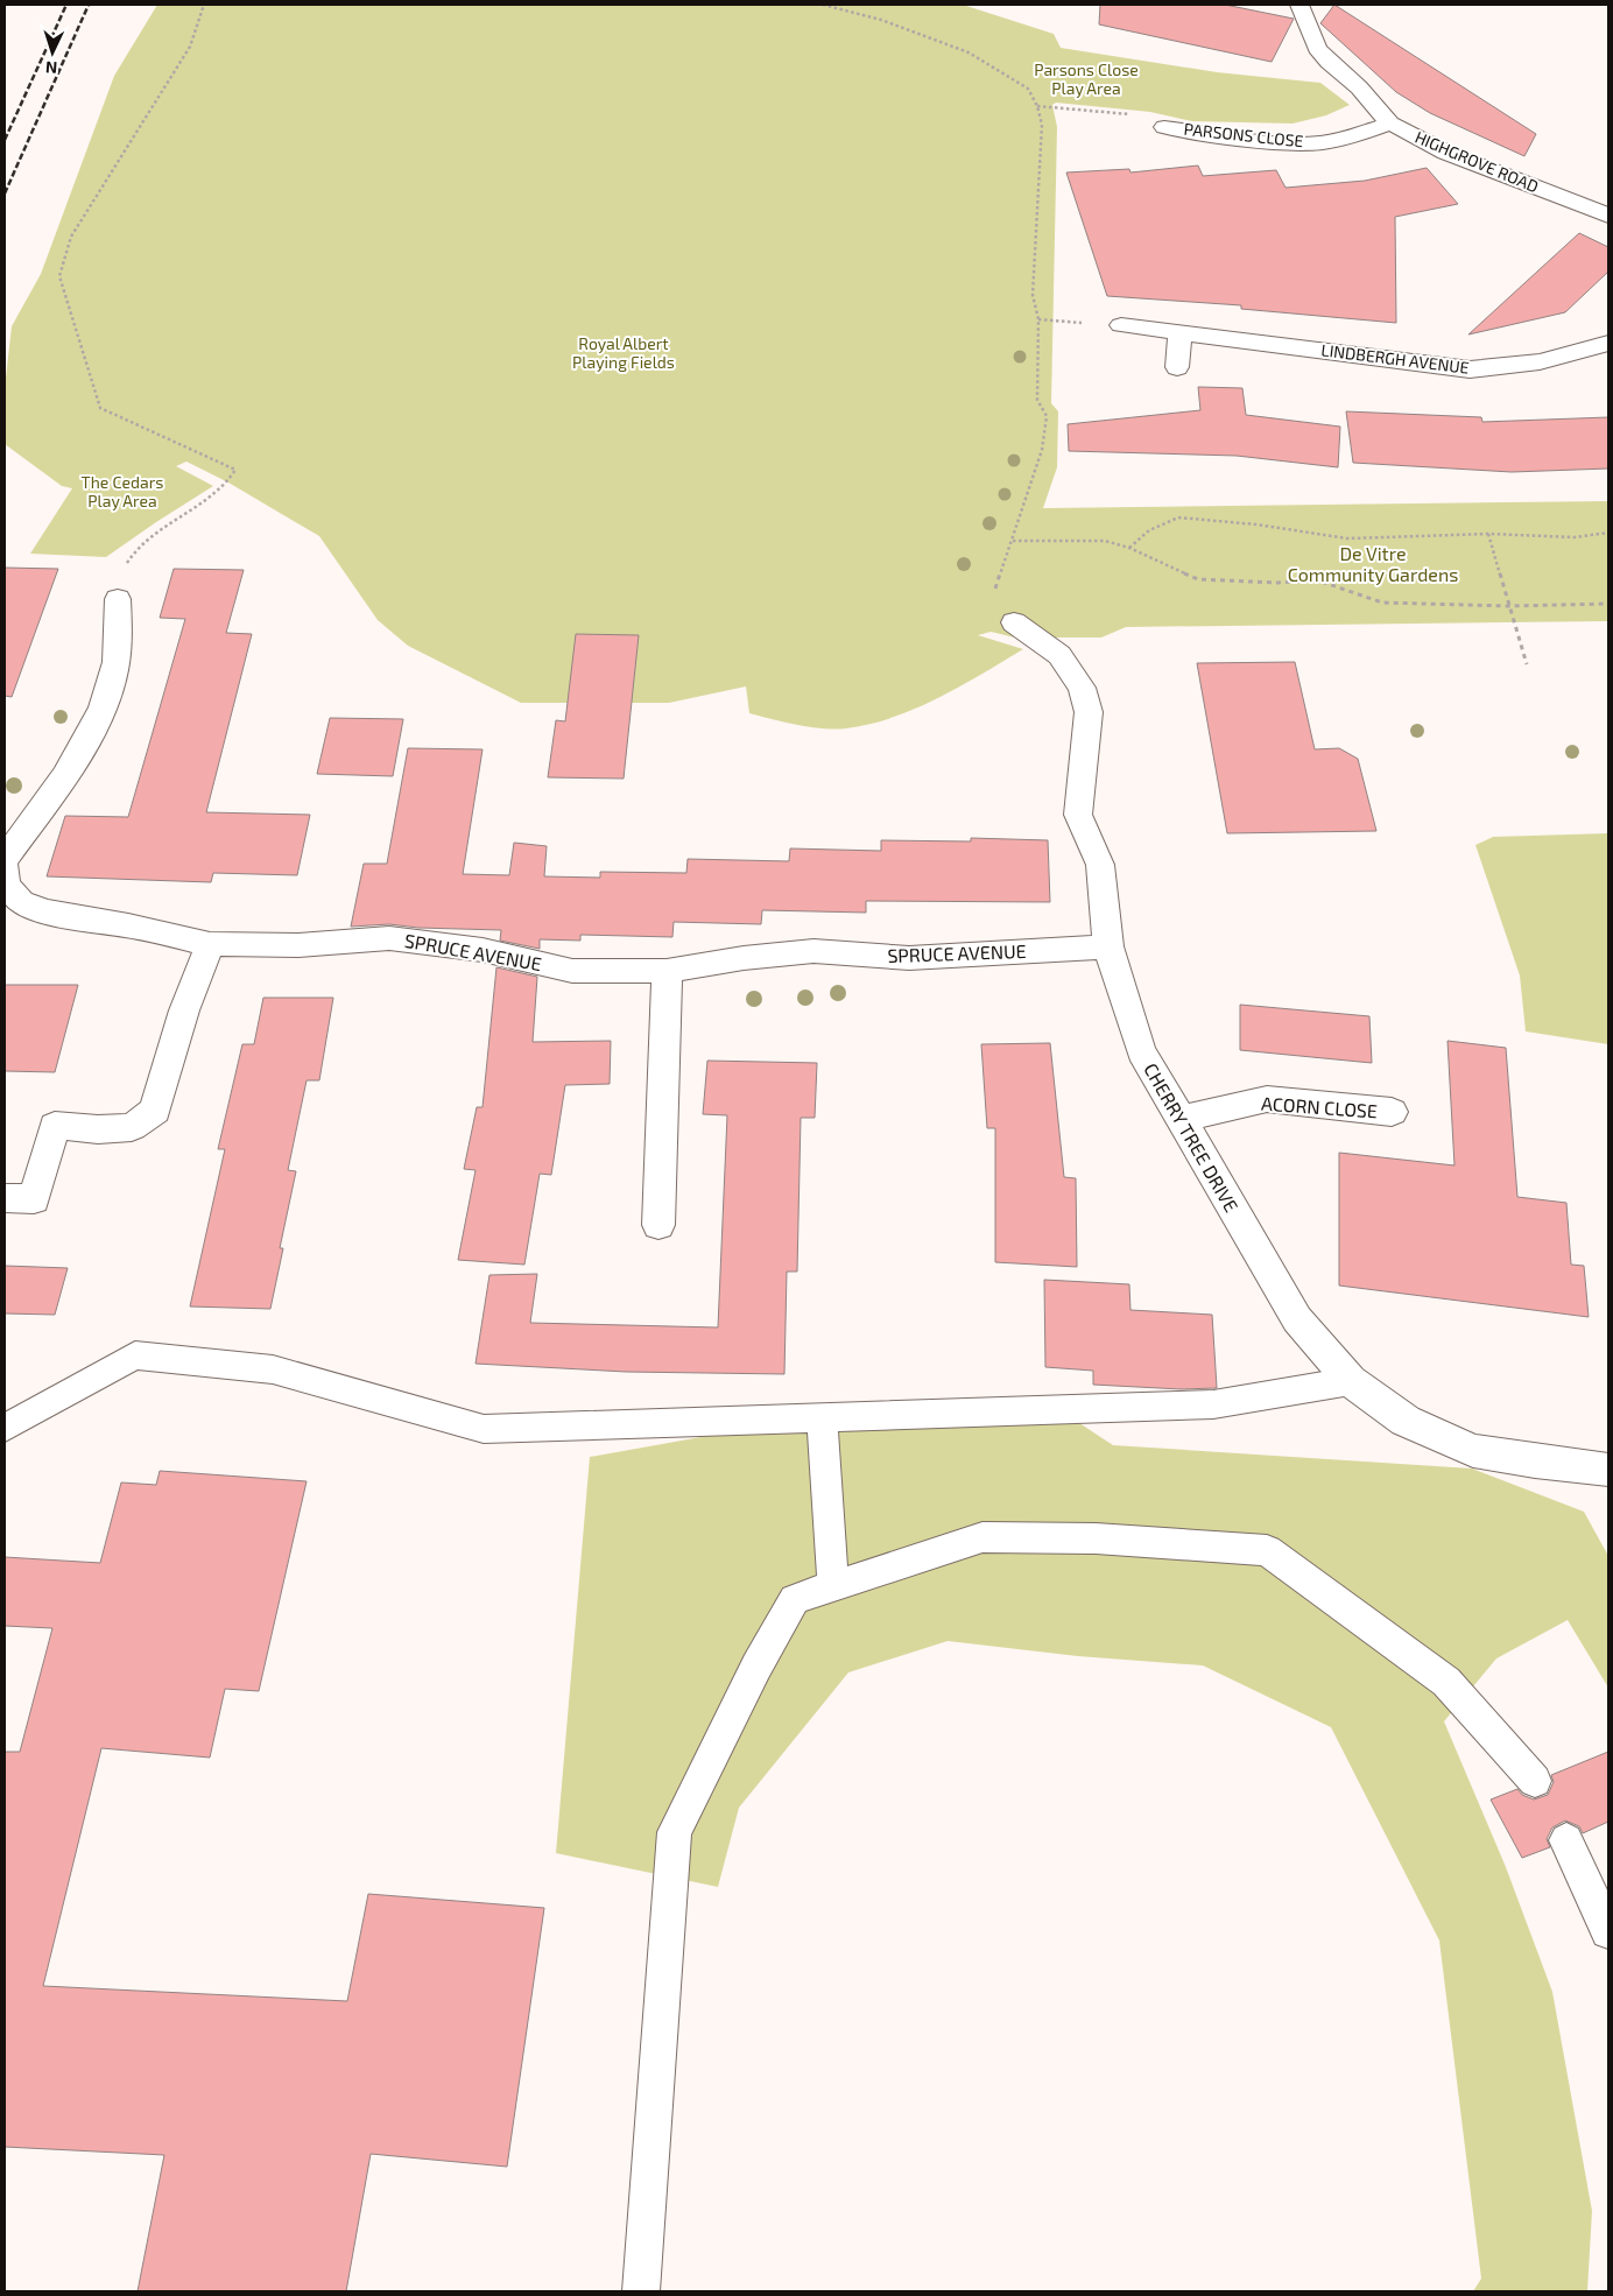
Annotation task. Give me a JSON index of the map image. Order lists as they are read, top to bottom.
{
  "streets": {
    "street": [
      "PARSONS CLOSE",
      "HIGHGROVE ROAD",
      "LINDBERGH AVENUE",
      "SPRUCE AVENUE",
      "ACORN CLOSE",
      "CHERRY TREE DRIVE"
    ]
  },
  "crossings": [
    ["PARSONS CLOSE", "HIGHGROVE ROAD"],
    ["SPRUCE AVENUE", "CHERRY TREE DRIVE"],
    ["ACORN CLOSE", "CHERRY TREE DRIVE"]
  ],
  "parks": [
    "Parsons Close Play Area",
    "Royal Albert Playing Fields",
    "The Cedars Play Area",
    "De Vitre Community Gardens"
  ],
  "north": "bottom"
}
